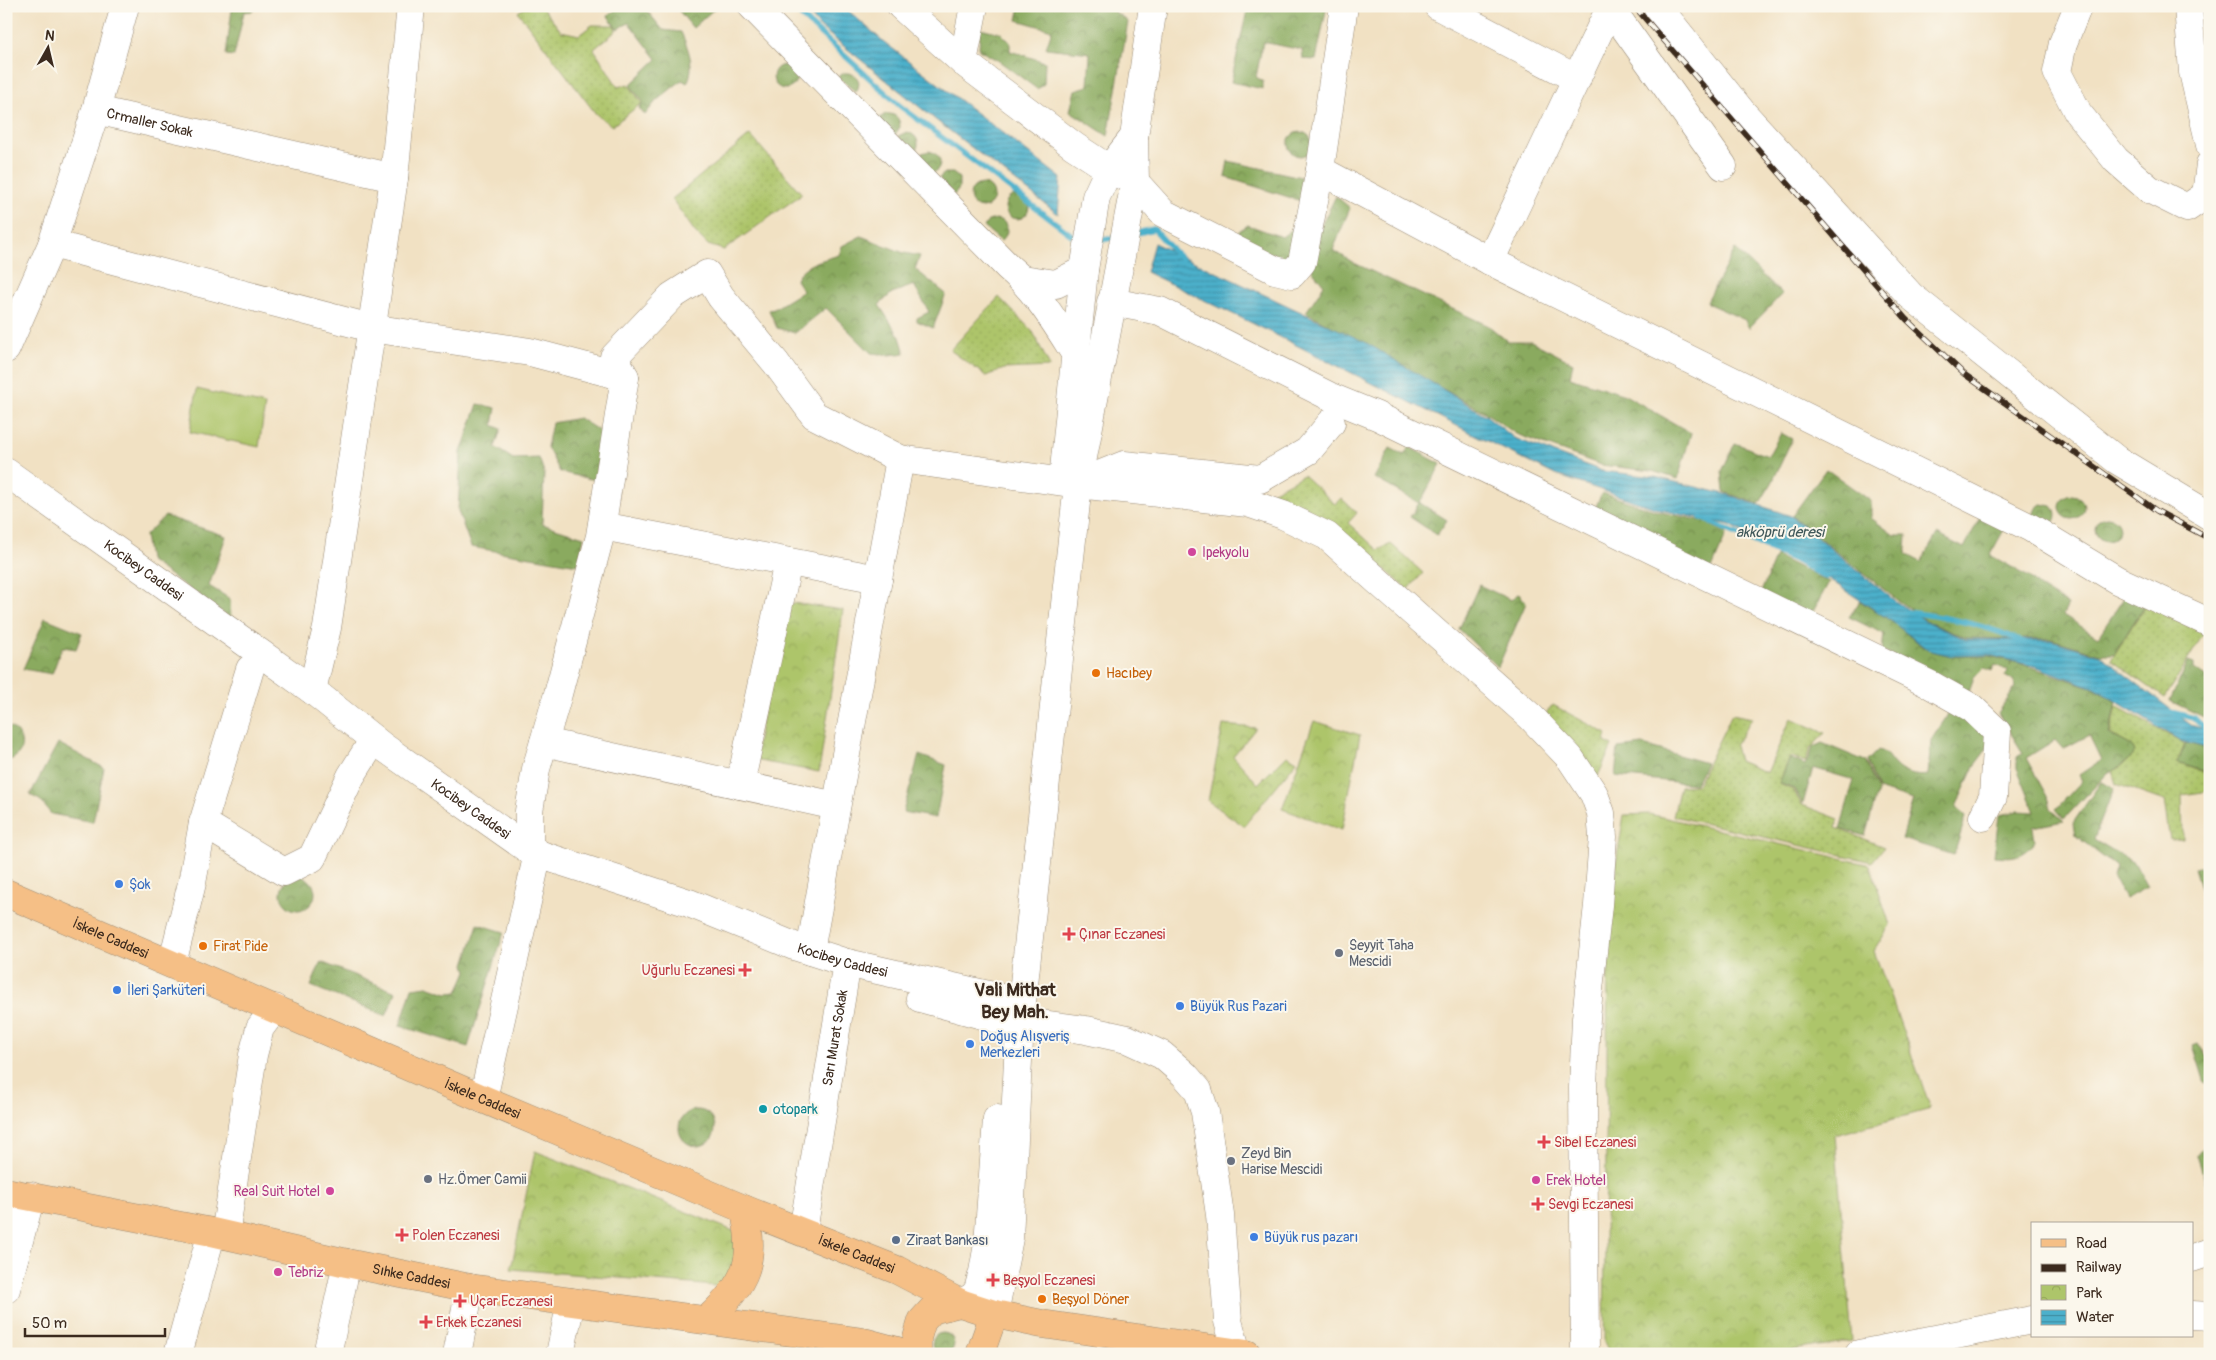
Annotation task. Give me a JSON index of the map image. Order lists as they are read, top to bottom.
{
  "streets": {
    "main road": ["İskele Caddesi", "Sıhke Caddesi"],
    "street": ["Crmaller Sokak", "Kocibey Caddesi", "Sarı Murat Sokak"]
  },
  "crossings": [
    ["Kocibey Caddesi", "İskele Caddesi"],
    ["Kocibey Caddesi", "Sarı Murat Sokak"],
    ["İskele Caddesi", "Sarı Murat Sokak"]
  ],
  "districts": ["Vali Mithat Bey Mah."],
  "water": ["akköprü deresi"],
  "places": {
    "other": [
      "Ipekyolu",
      "Hacıbey",
      "Şok",
      "Firat Pide",
      "Seyyit Taha Mescidi",
      "İleri Şarküteri",
      "Büyük Rus Pazari",
      "Doğuş Alışveriş Merkezleri",
      "otopark",
      "Zeyd Bin Harise Mescidi",
      "Hz.Ömer Camii",
      "Erek Hotel",
      "Real Suit Hotel",
      "Büyük rus pazarı",
      "Ziraat Bankası",
      "Tebriz",
      "Beşyol Döner"
    ],
    "health": [
      "Çınar Eczanesi",
      "Uğurlu Eczanesi",
      "Sibel Eczanesi",
      "Sevgi Eczanesi",
      "Polen Eczanesi",
      "Beşyol Eczanesi",
      "Uçar Eczanesi",
      "Erkek Eczanesi"
    ]
  },
  "legend": [
    "Road",
    "Railway",
    "Park",
    "Water"
  ],
  "scale_bar": "50 m",
  "north": "top"
}
